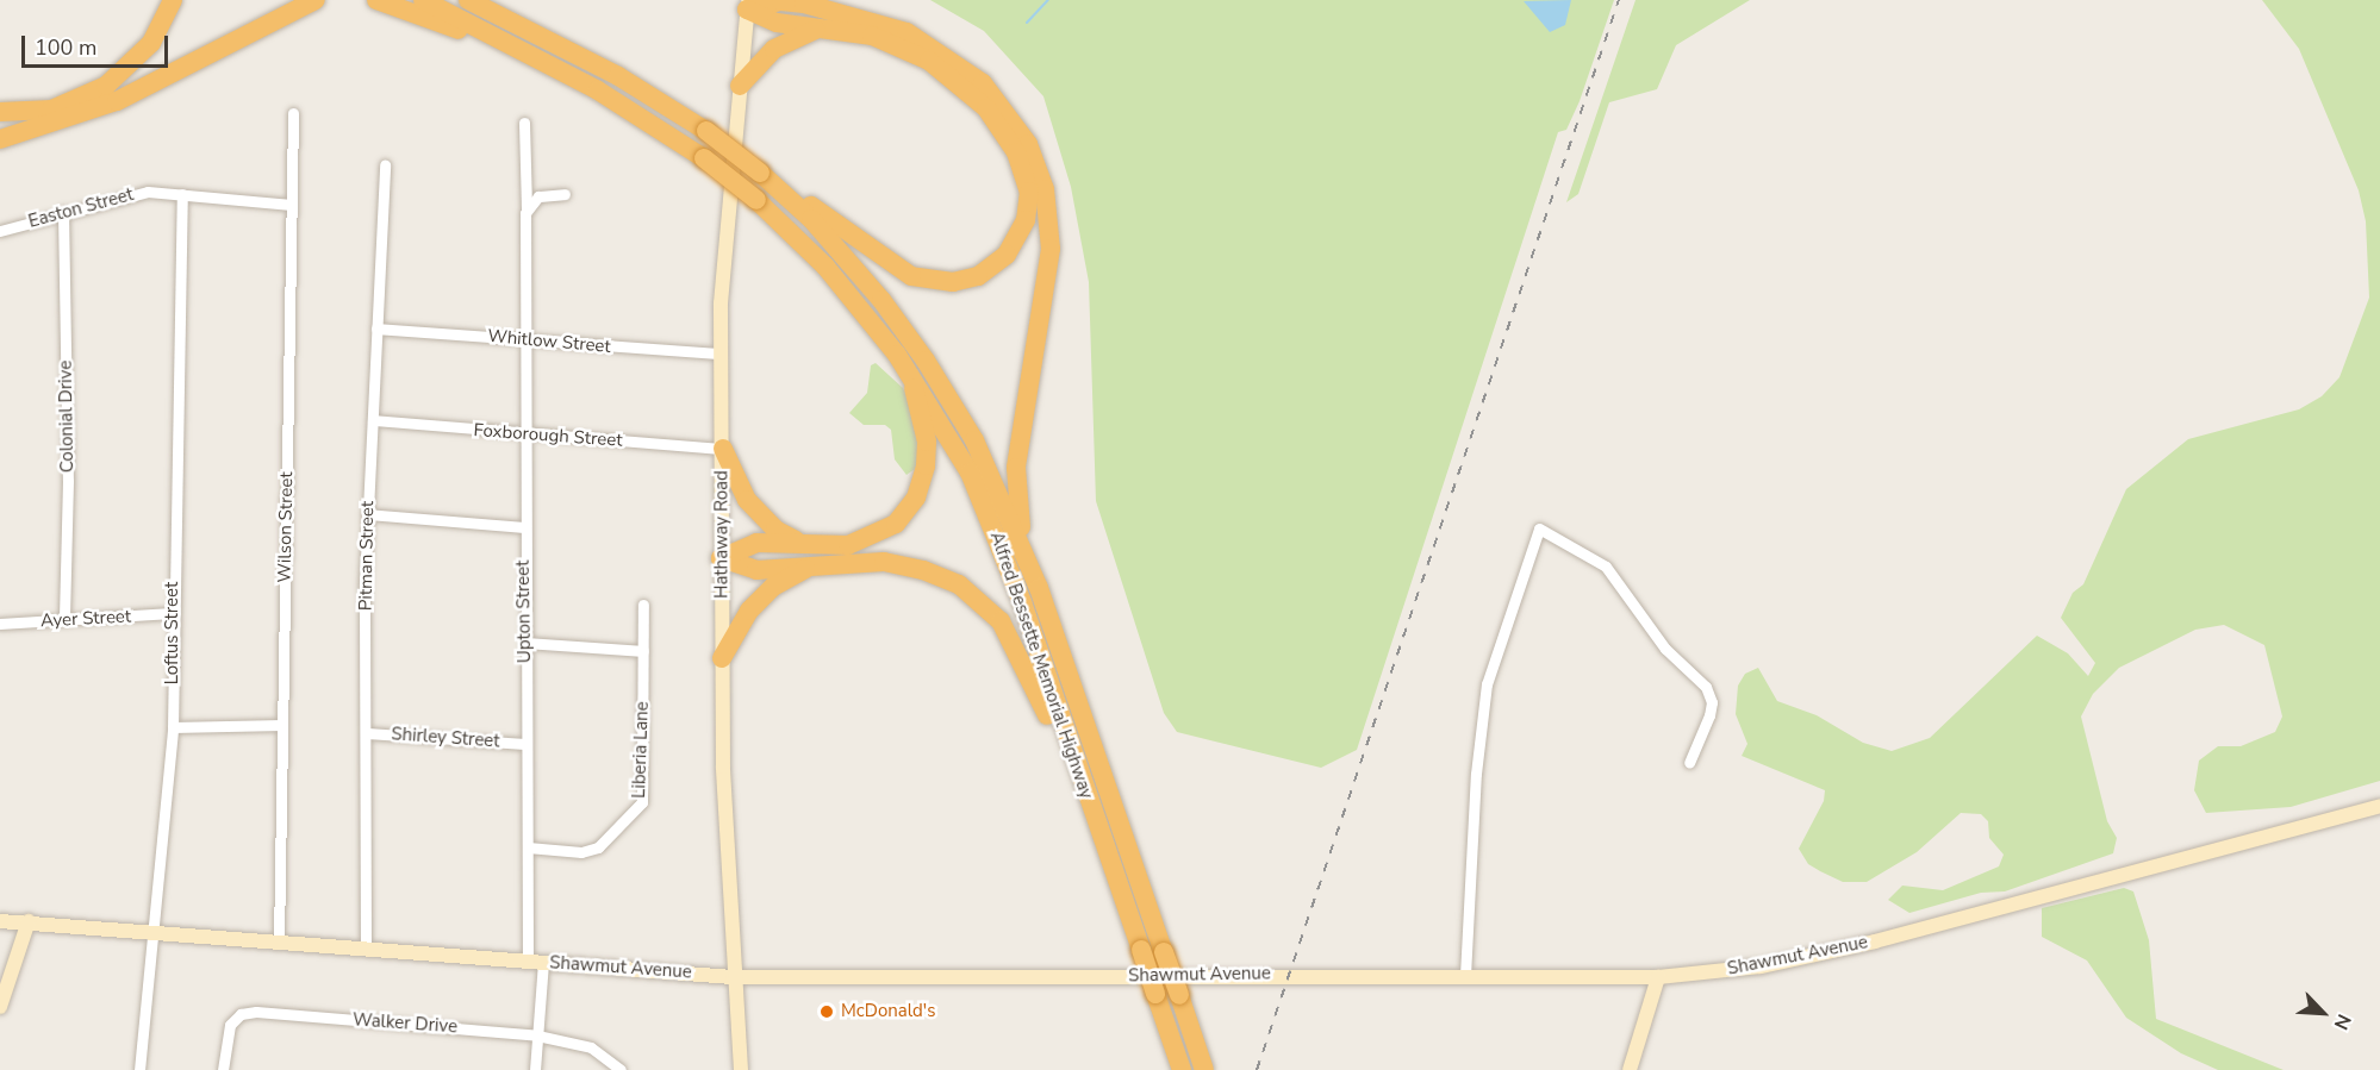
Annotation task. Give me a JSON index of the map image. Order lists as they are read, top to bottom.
{
  "streets": {
    "highway": ["Alfred Bessette Memorial Highway"],
    "street": [
      "Easton Street",
      "Whitlow Street",
      "Colonial Drive",
      "Foxborough Street",
      "Wilson Street",
      "Hathaway Road",
      "Pitman Street",
      "Upton Street",
      "Ayer Street",
      "Loftus Street",
      "Shirley Street",
      "Liberia Lane",
      "Shawmut Avenue",
      "Walker Drive"
    ]
  },
  "crossings": [
    ["Easton Street", "Colonial Drive"],
    ["Easton Street", "Wilson Street"],
    ["Easton Street", "Loftus Street"],
    ["Whitlow Street", "Hathaway Road"],
    ["Whitlow Street", "Pitman Street"],
    ["Whitlow Street", "Upton Street"],
    ["Colonial Drive", "Ayer Street"],
    ["Foxborough Street", "Hathaway Road"],
    ["Foxborough Street", "Pitman Street"],
    ["Foxborough Street", "Upton Street"],
    ["Wilson Street", "Shawmut Avenue"],
    ["Hathaway Road", "Shawmut Avenue"],
    ["Pitman Street", "Shirley Street"],
    ["Pitman Street", "Shawmut Avenue"],
    ["Upton Street", "Shirley Street"],
    ["Upton Street", "Liberia Lane"],
    ["Upton Street", "Shawmut Avenue"],
    ["Ayer Street", "Loftus Street"],
    ["Loftus Street", "Shawmut Avenue"]
  ],
  "places": ["McDonald's"],
  "scale_bar": "100 m",
  "north": "bottom right"
}
